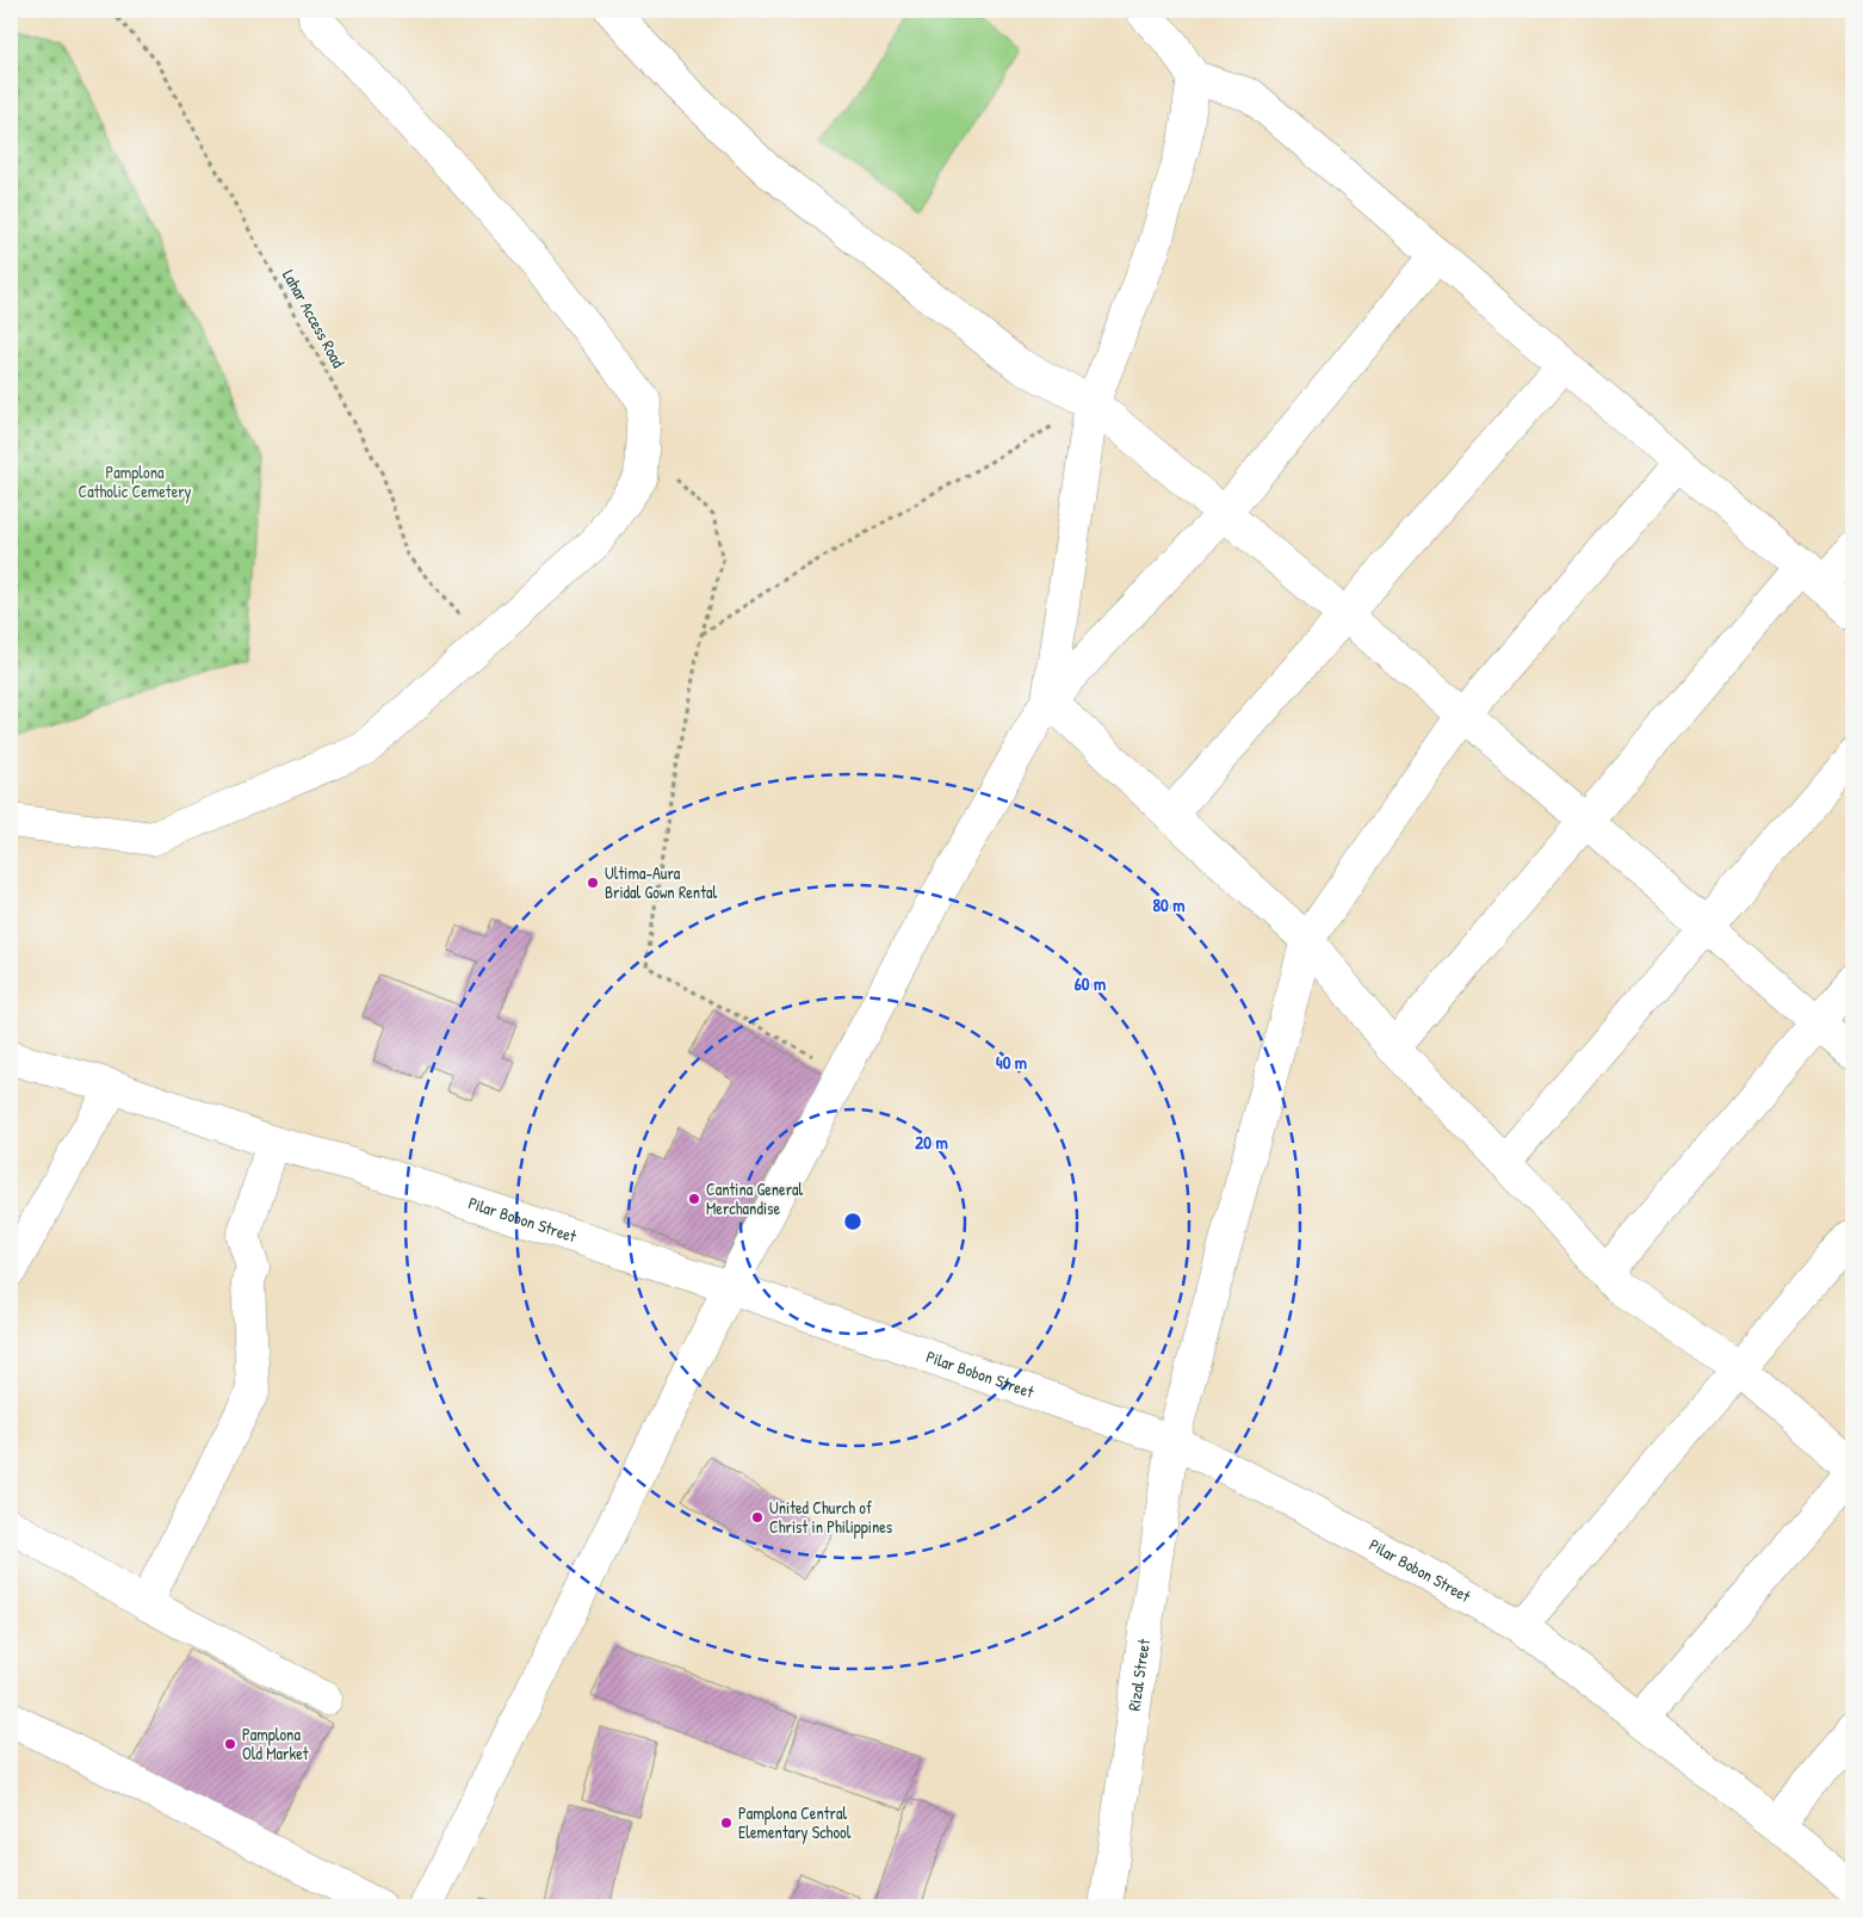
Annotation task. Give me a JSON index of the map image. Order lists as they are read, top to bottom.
{
  "streets": {
    "street": ["Pilar Bobon Street", "Rizal Street"],
    "path": ["Lahar Access Road"]
  },
  "crossings": [
    ["Pilar Bobon Street", "Rizal Street"]
  ],
  "parks": ["Pamplona Catholic Cemetery"],
  "places": [
    "Ultima-Aura Bridal Gown Rental",
    "Cantina General Merchandise",
    "United Church of Christ in Philippines",
    "Pamplona Old Market",
    "Pamplona Central Elementary School"
  ],
  "rings": [
    "80 m",
    "60 m",
    "40 m",
    "20 m"
  ]
}
